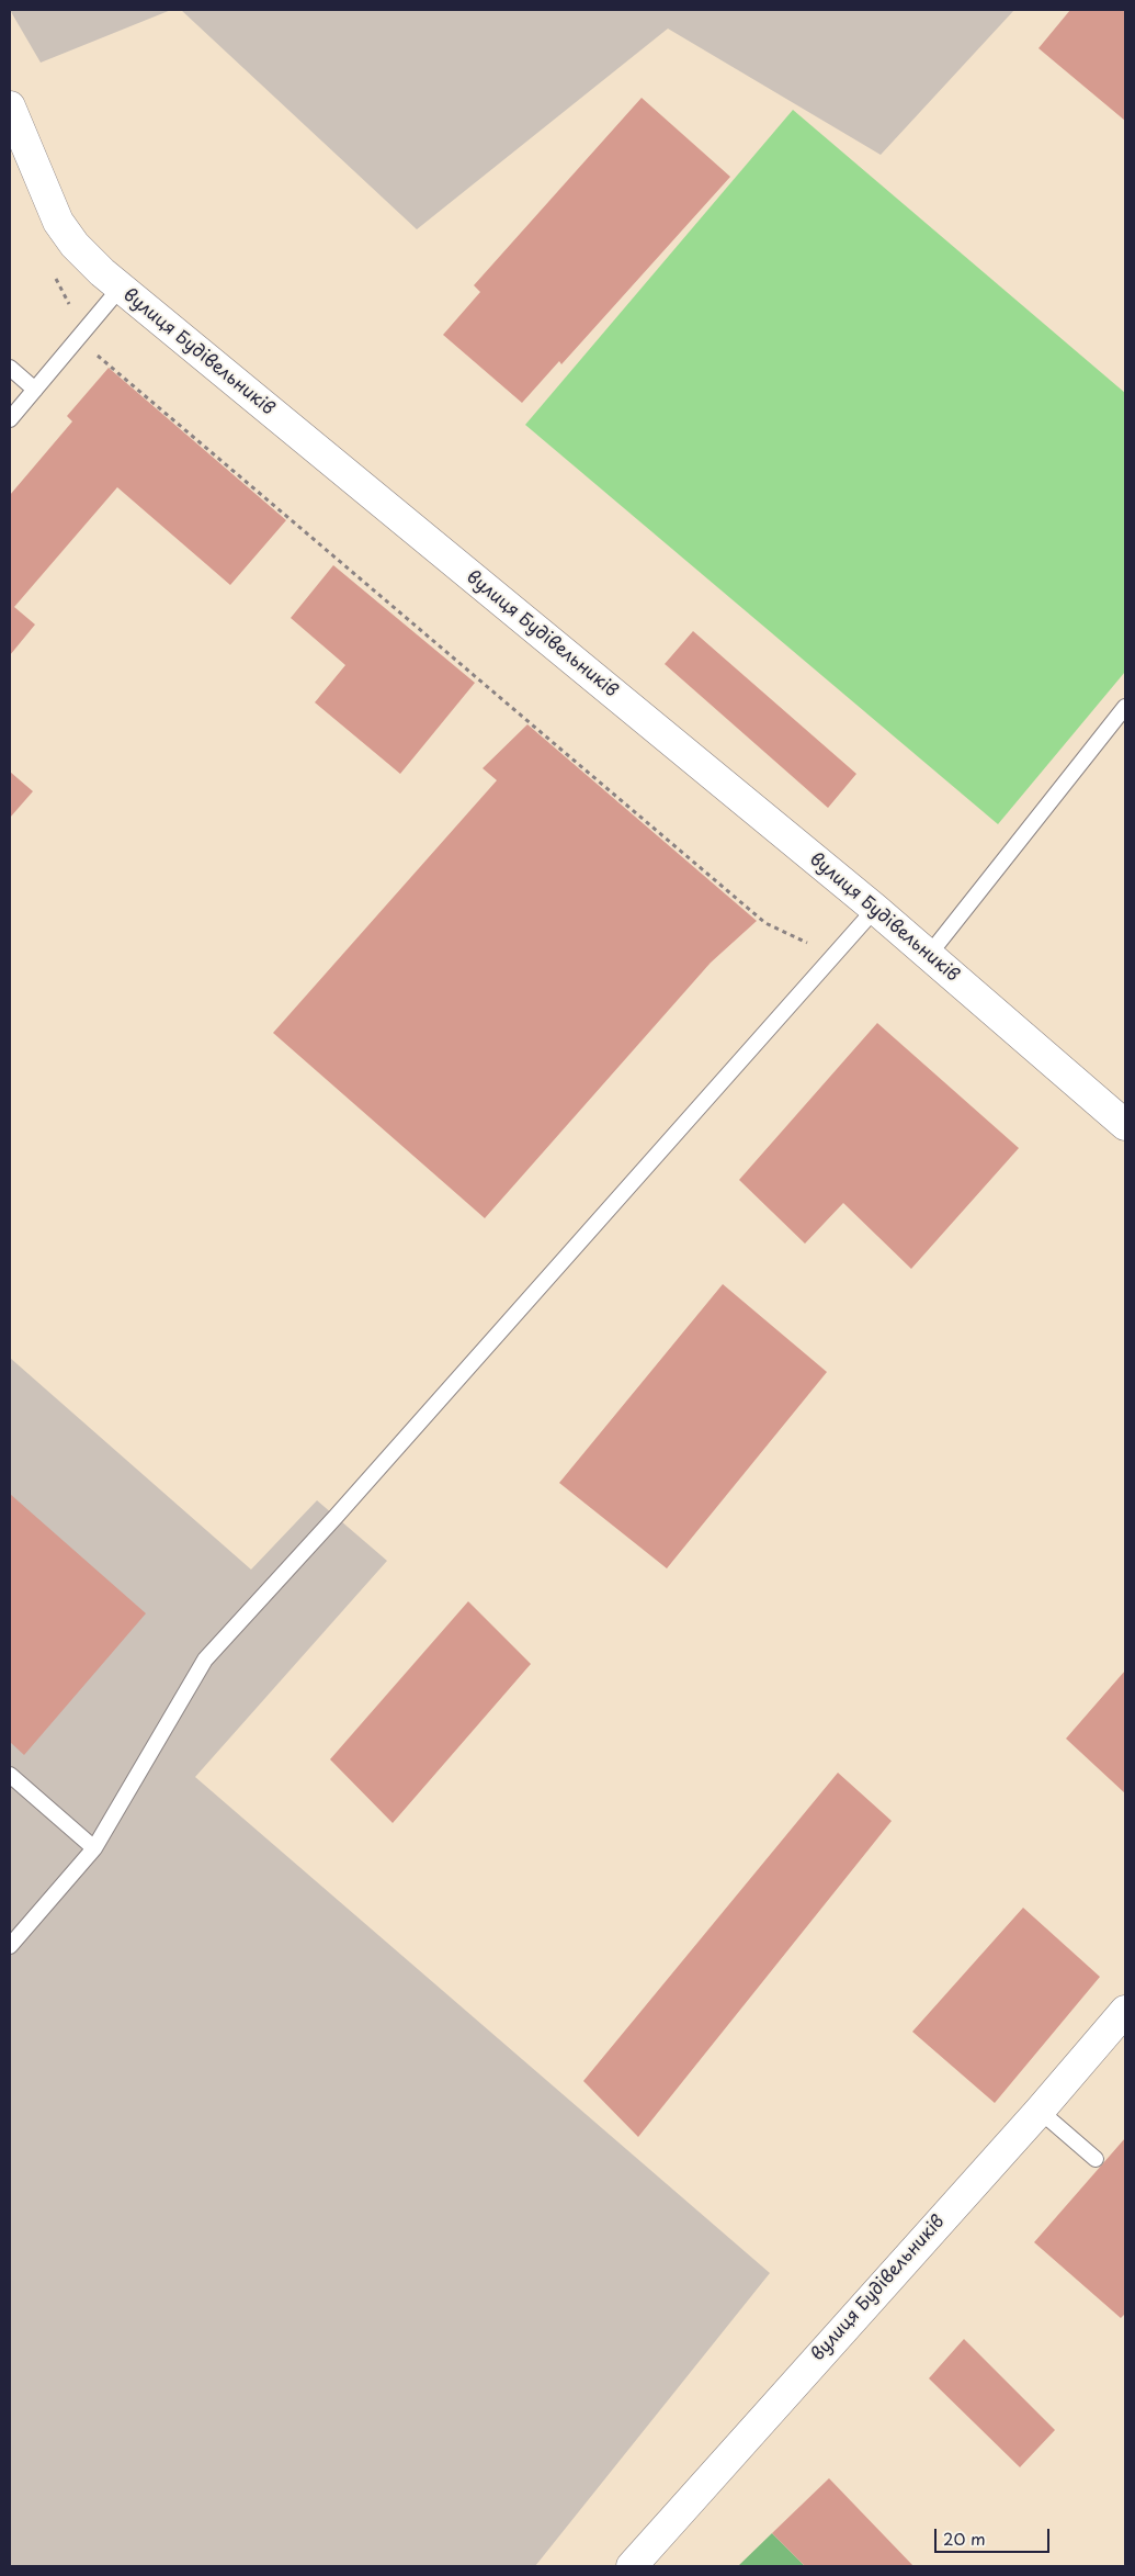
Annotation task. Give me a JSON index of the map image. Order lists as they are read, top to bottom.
{
  "streets": {
    "street": ["вулиця Будівельників"]
  },
  "scale_bar": "20 m"
}
